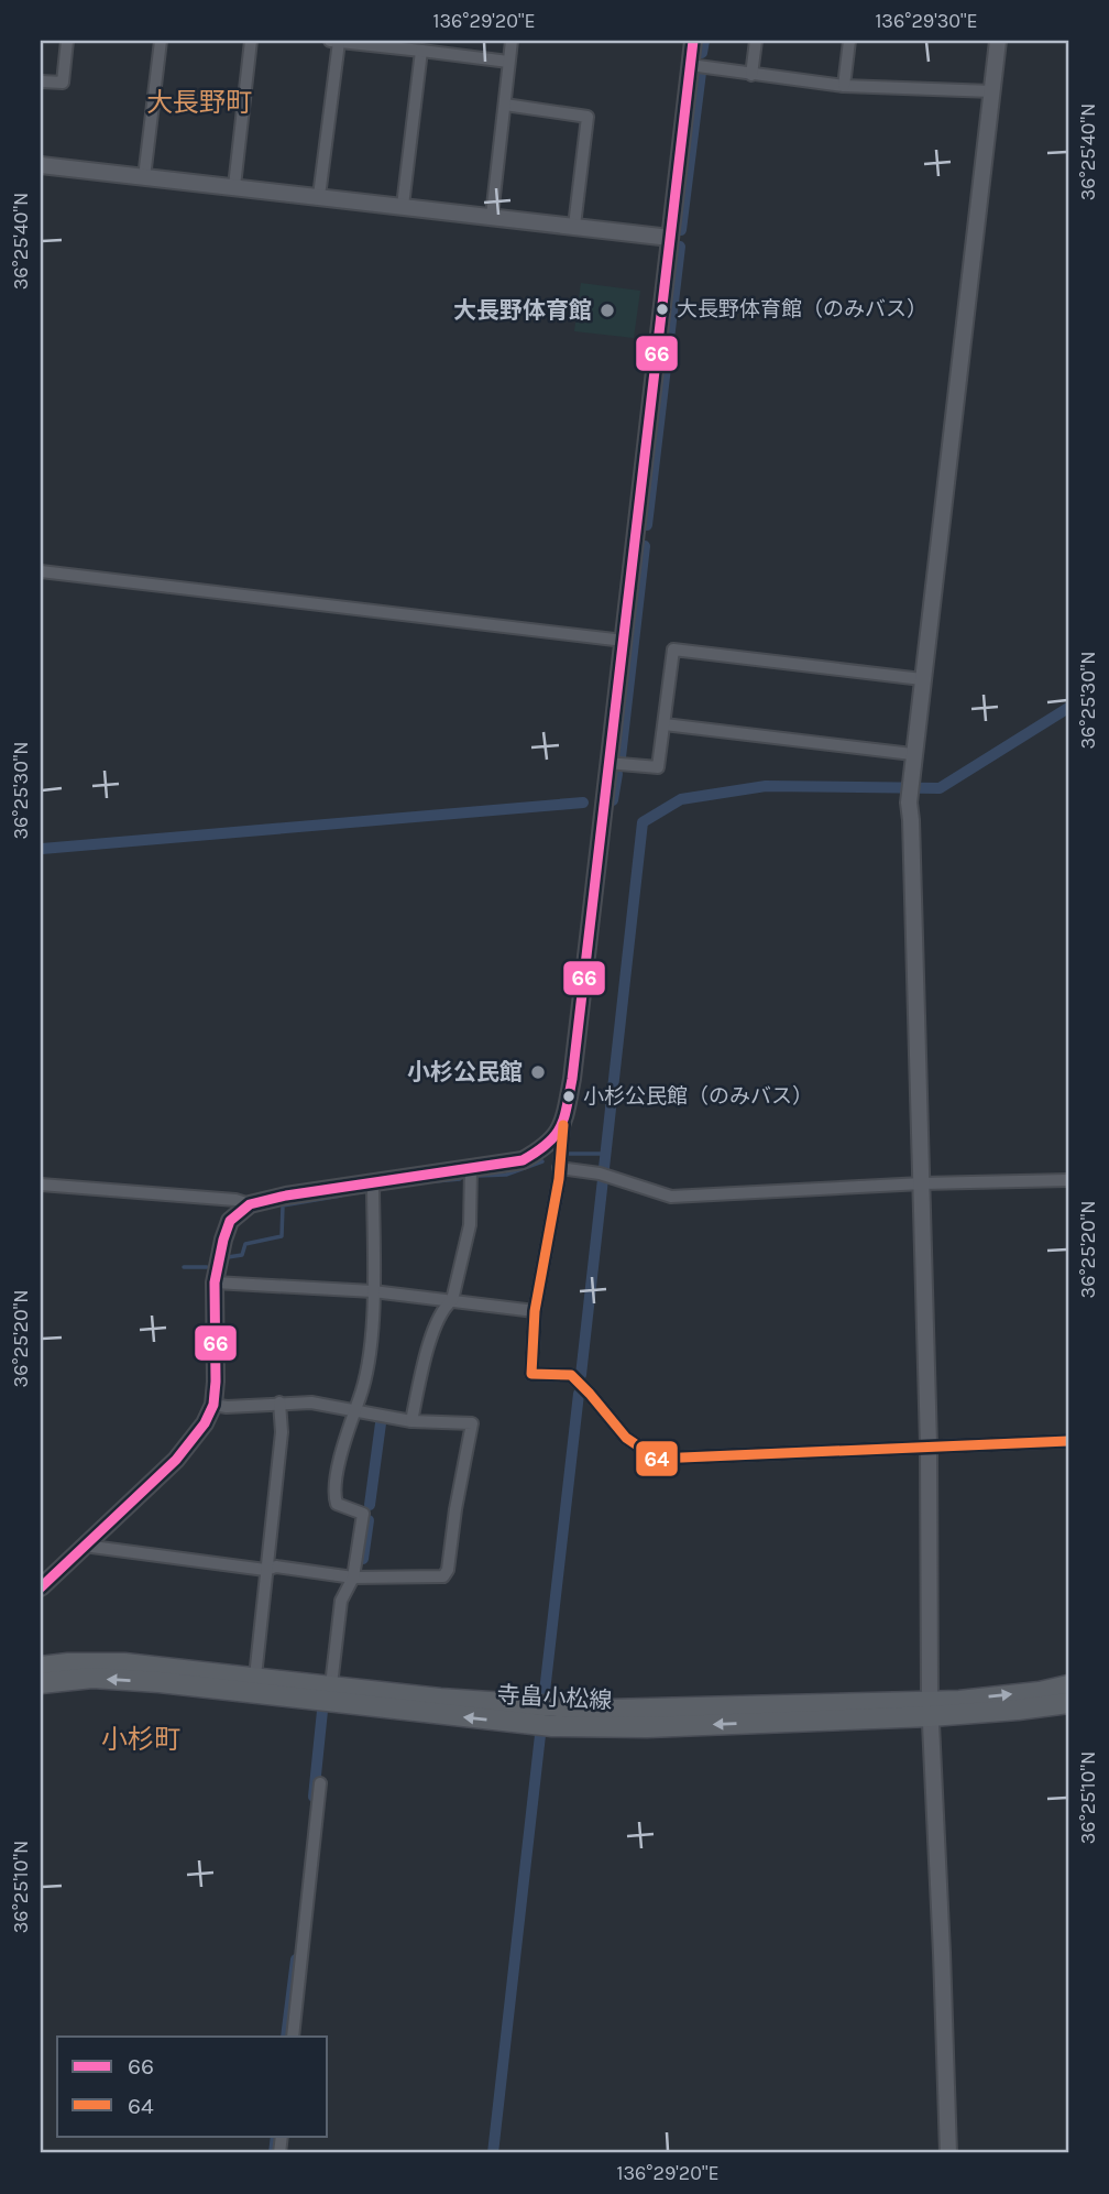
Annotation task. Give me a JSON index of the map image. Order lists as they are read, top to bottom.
{
  "streets": {
    "main road": ["寺畠小松線"]
  },
  "districts": ["大長野町", "小杉町"],
  "places": [
    "大長野体育館（のみバス）",
    "大長野体育館",
    "小杉公民館",
    "小杉公民館（のみバス）"
  ],
  "lines": ["transit line 66", "transit line 64"],
  "legend": ["66", "64"],
  "coordinates": [
    "136°29'20\"E",
    "136°29'30\"E",
    "36°25'40\"N",
    "36°25'30\"N",
    "36°25'20\"N",
    "36°25'10\"N"
  ]
}
